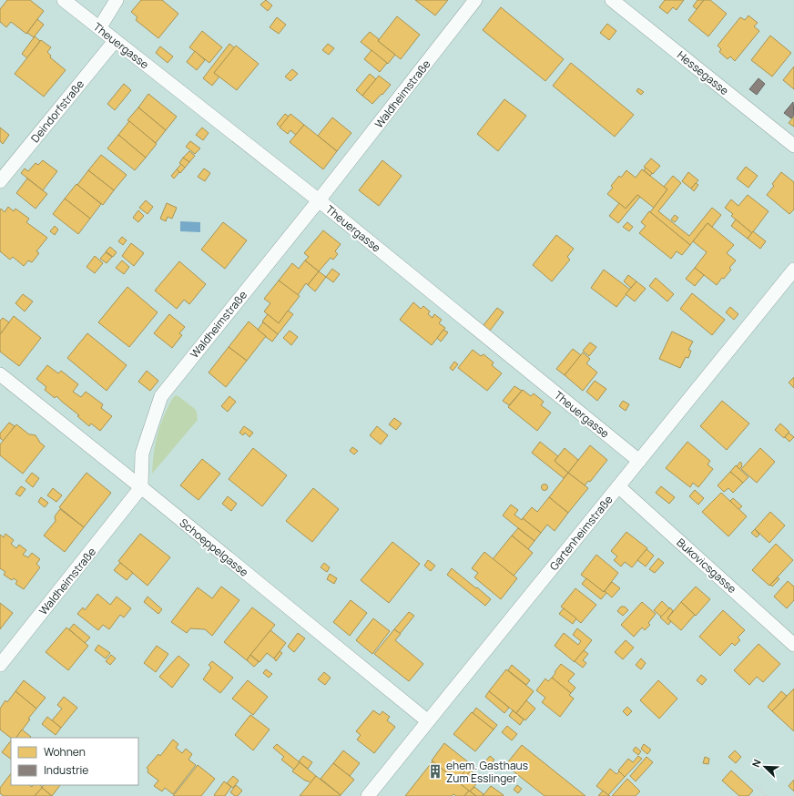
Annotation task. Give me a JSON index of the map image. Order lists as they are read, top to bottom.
{
  "streets": {
    "street": [
      "Theuergasse",
      "Hessegasse",
      "Waldheimstraße",
      "Deindorfstraße",
      "Gartenheimstraße",
      "Schoeppelgasse",
      "Bukovicsgasse"
    ]
  },
  "crossings": [
    ["Theuergasse", "Waldheimstraße"],
    ["Theuergasse", "Deindorfstraße"],
    ["Theuergasse", "Gartenheimstraße"],
    ["Waldheimstraße", "Schoeppelgasse"],
    ["Gartenheimstraße", "Schoeppelgasse"],
    ["Gartenheimstraße", "Bukovicsgasse"]
  ],
  "places": {
    "building": ["ehem. Gasthaus Zum Esslinger"]
  },
  "legend": ["Wohnen", "Industrie"],
  "north": "top left"
}
